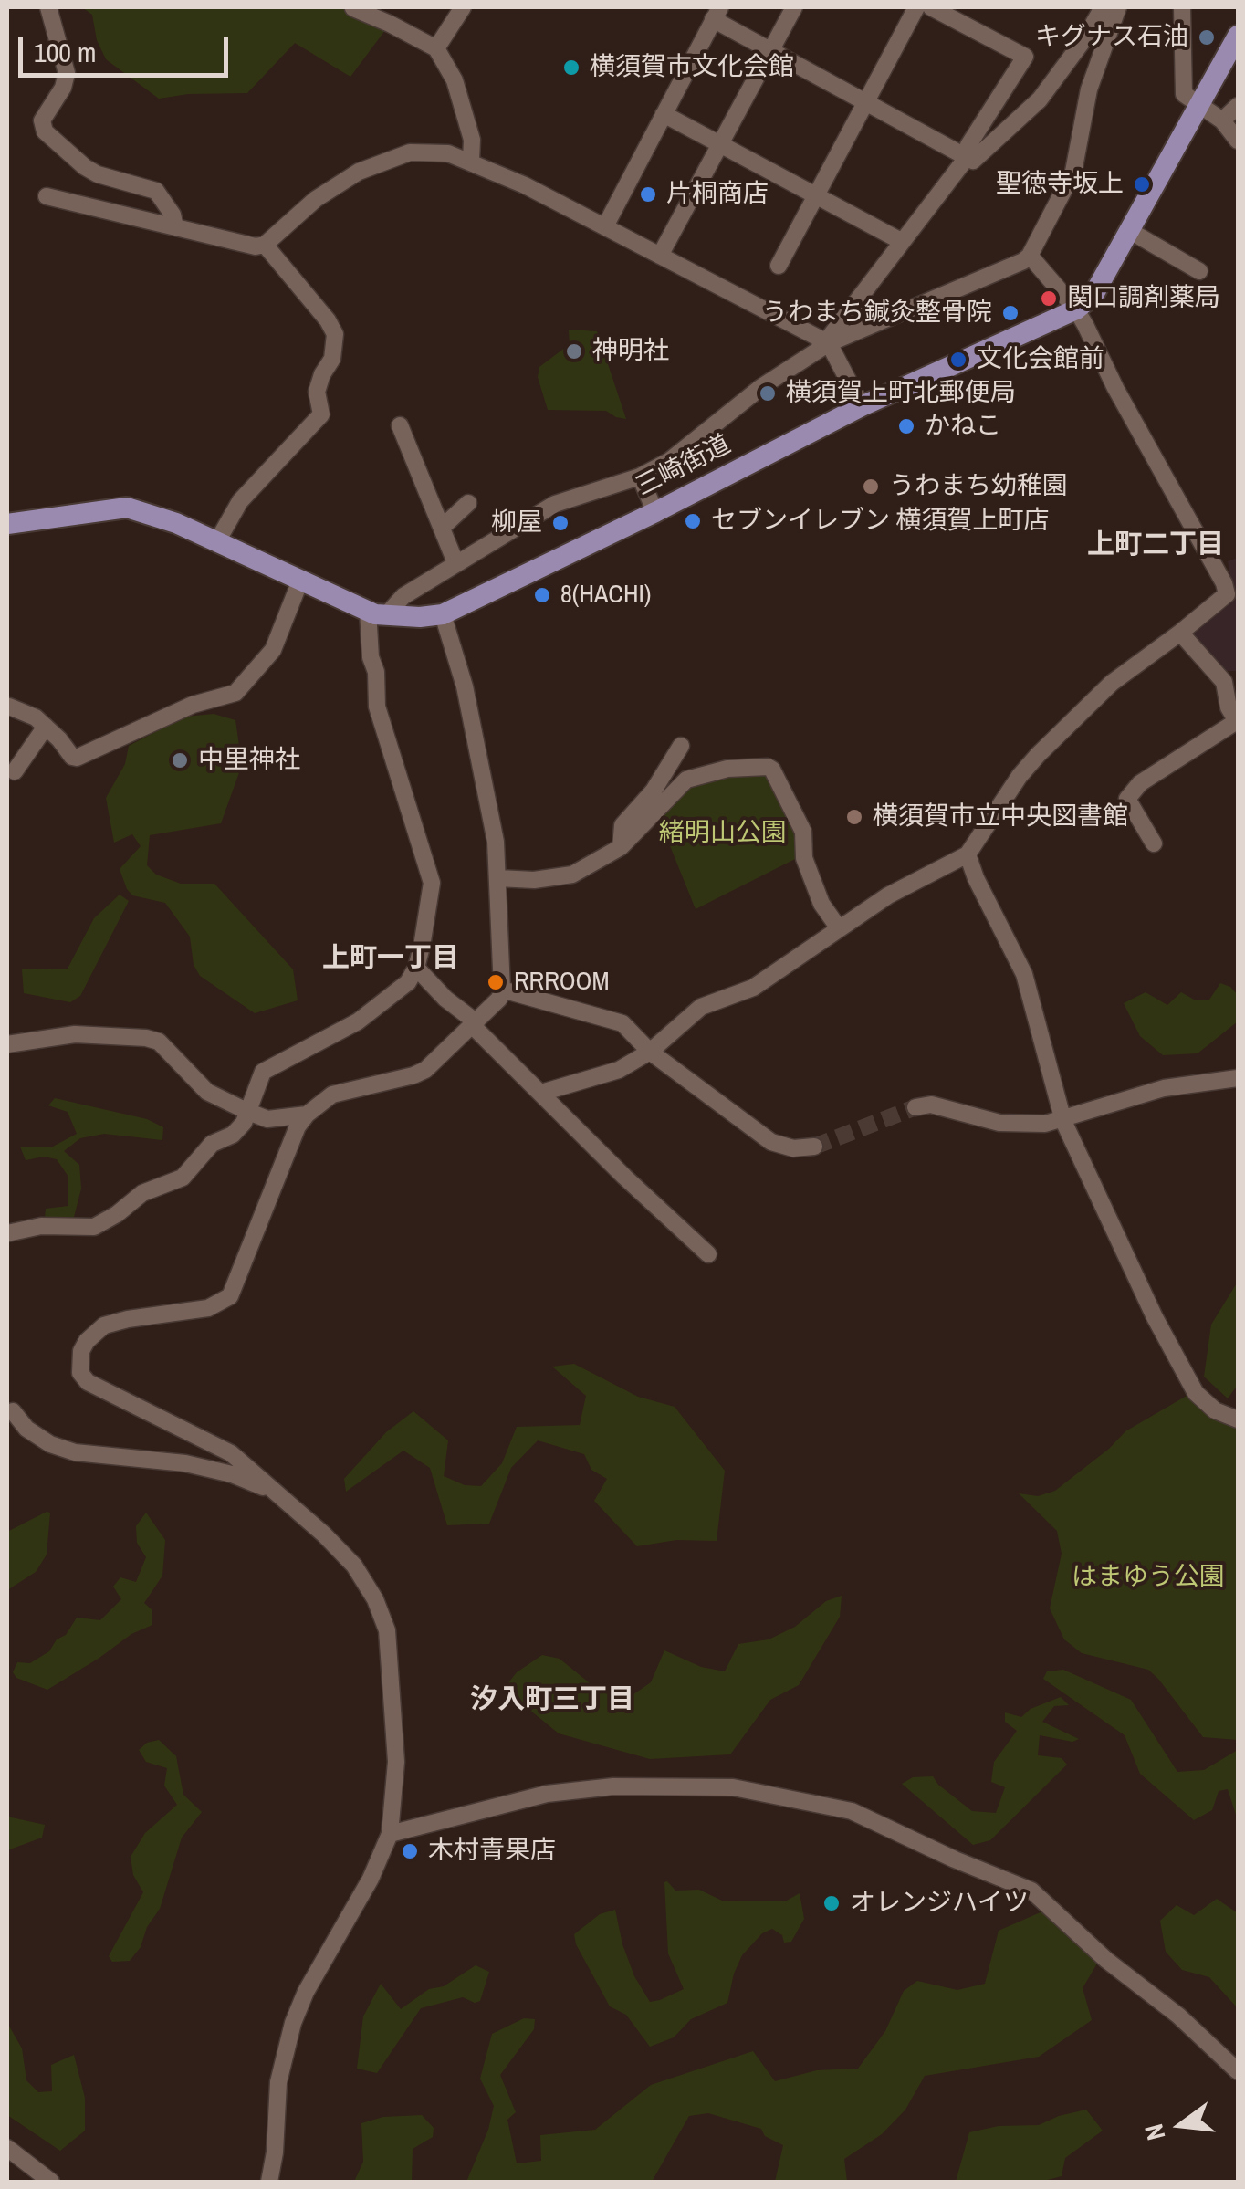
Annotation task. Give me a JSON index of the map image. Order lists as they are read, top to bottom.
{
  "streets": {
    "main road": ["三崎街道"]
  },
  "districts": ["上町二丁目", "上町一丁目", "汐入町三丁目"],
  "parks": ["緒明山公園", "はまゆう公園"],
  "places": [
    "キグナス石油",
    "横須賀市文化会館",
    "聖徳寺坂上",
    "片桐商店",
    "関口調剤薬局",
    "うわまち鍼灸整骨院",
    "神明社",
    "文化会館前",
    "横須賀上町北郵便局",
    "かねこ",
    "うわまち幼稚園",
    "セブンイレブン 横須賀上町店",
    "柳屋",
    "8(HACHI)",
    "中里神社",
    "横須賀市立中央図書館",
    "RRROOM",
    "木村青果店",
    "オレンジハイツ"
  ],
  "scale_bar": "100 m",
  "north": "left"
}
